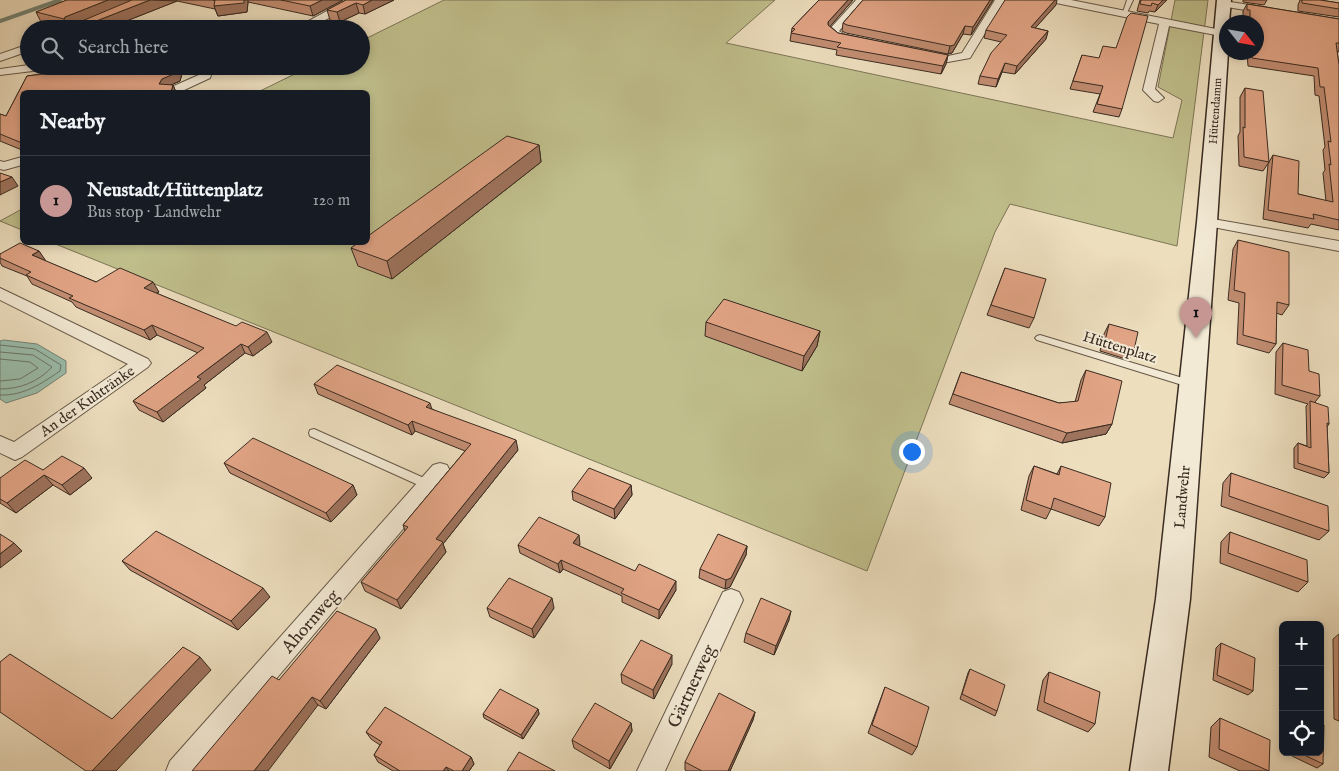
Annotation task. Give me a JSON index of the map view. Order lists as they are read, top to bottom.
{
  "streets": {
    "street": [
      "Hüttendamm",
      "An der Kuhtränke",
      "Landwehr",
      "Ahornweg",
      "Gärtnerweg"
    ],
    "lane": ["Hüttenplatz"]
  },
  "crossings": [
    ["Hüttendamm", "Landwehr"],
    ["Hüttenplatz", "Landwehr"]
  ],
  "north": "bottom right",
  "page": {
    "search": "Search here",
    "heading": "Nearby",
    "list": [
      {
        "mark": "1",
        "name": "Neustadt/Hüttenplatz",
        "note": "Bus stop · Landwehr",
        "value": "120 m"
      }
    ],
    "pins": "1",
    "map_buttons": ["+", "−"]
  }
}
